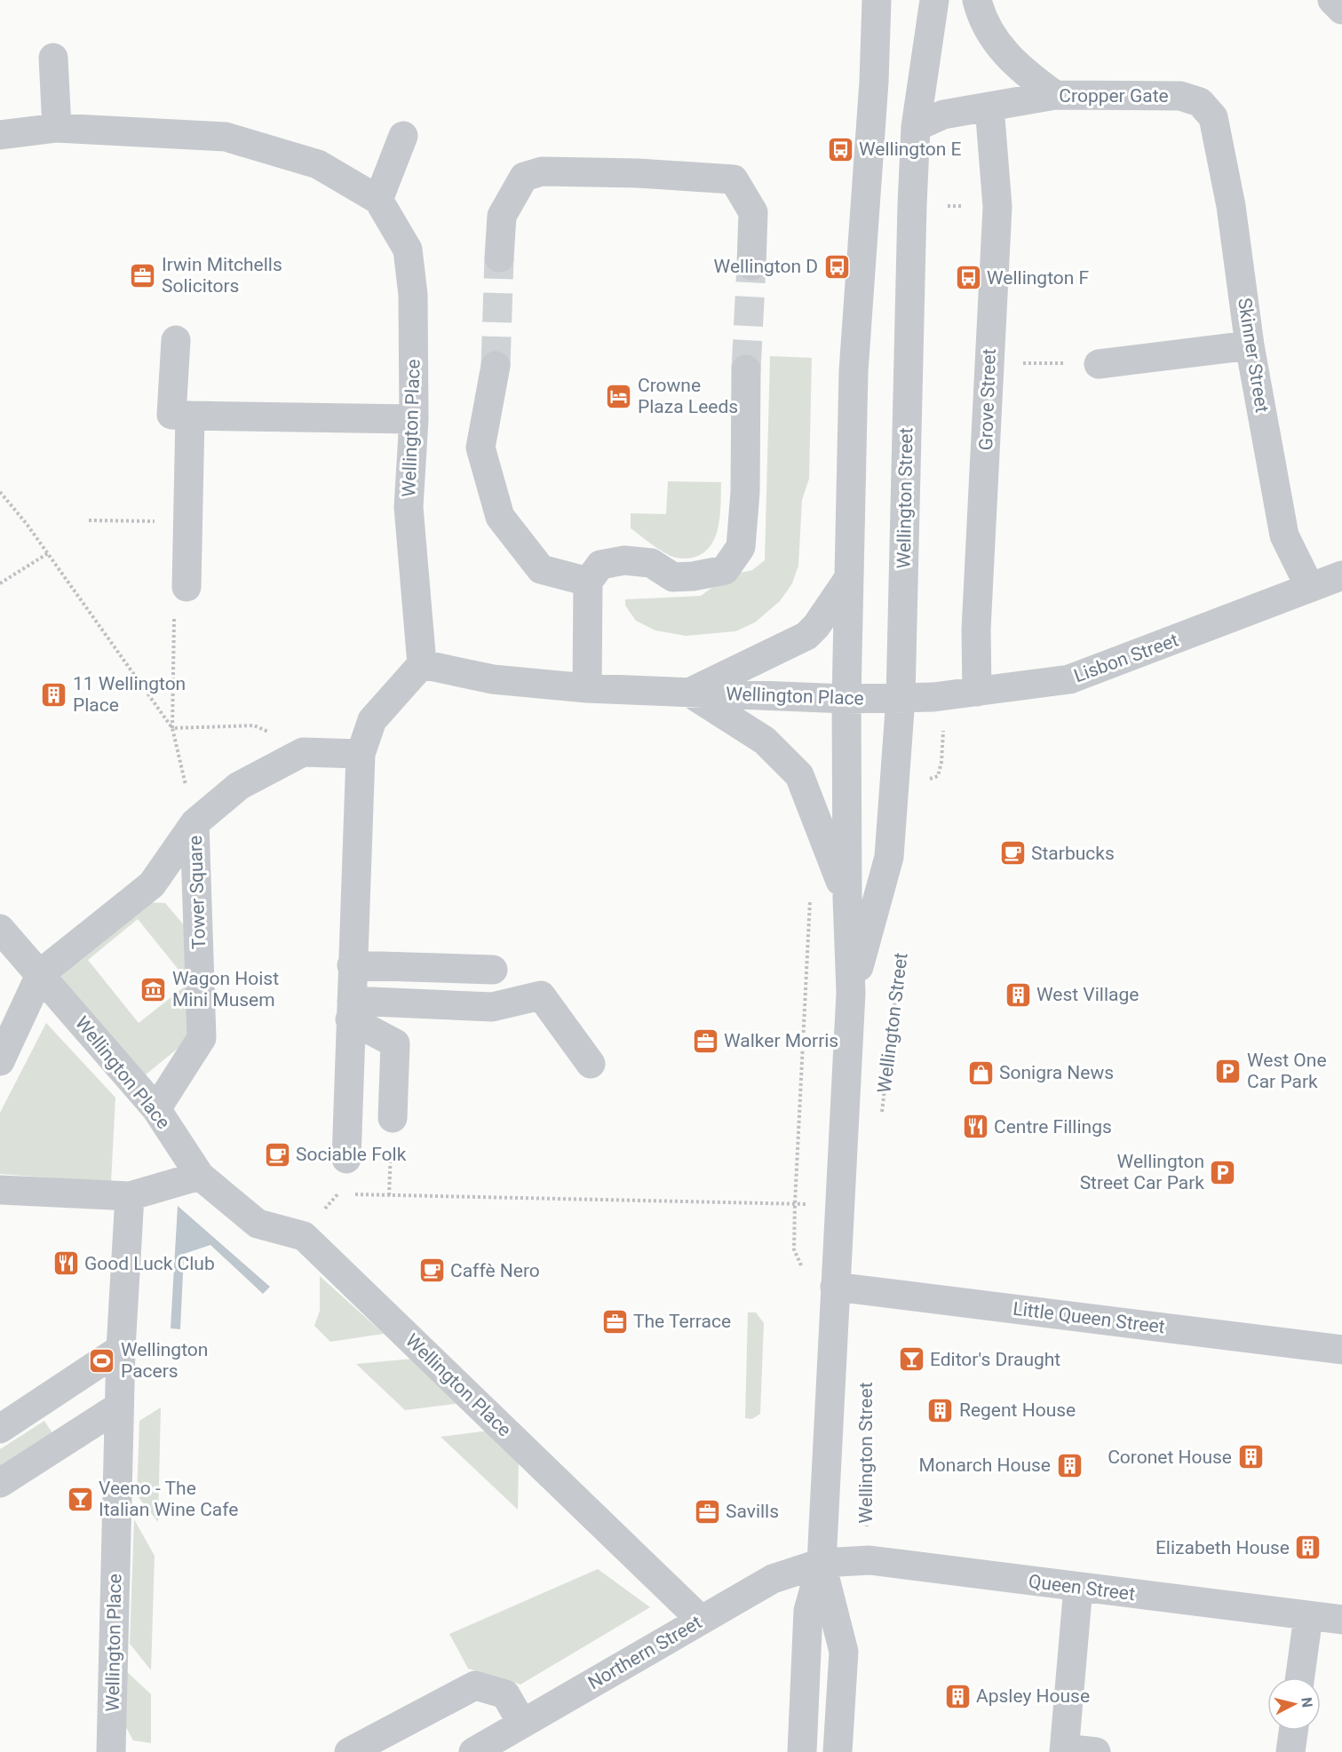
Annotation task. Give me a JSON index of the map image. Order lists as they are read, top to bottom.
{
  "streets": {
    "street": [
      "Cropper Gate",
      "Skinner Street",
      "Grove Street",
      "Wellington Place",
      "Wellington Street",
      "Lisbon Street",
      "Tower Square",
      "Little Queen Street",
      "Queen Street",
      "Northern Street"
    ]
  },
  "crossings": [
    ["Cropper Gate", "Skinner Street"],
    ["Cropper Gate", "Grove Street"],
    ["Cropper Gate", "Wellington Street"],
    ["Skinner Street", "Lisbon Street"],
    ["Grove Street", "Lisbon Street"],
    ["Wellington Place", "Wellington Street"],
    ["Wellington Place", "Lisbon Street"],
    ["Wellington Place", "Tower Square"],
    ["Wellington Place", "Northern Street"],
    ["Wellington Street", "Lisbon Street"],
    ["Wellington Street", "Little Queen Street"],
    ["Wellington Street", "Queen Street"],
    ["Wellington Street", "Northern Street"],
    ["Queen Street", "Northern Street"]
  ],
  "places": {
    "bus stop": ["Wellington E", "Wellington D", "Wellington F"],
    "office": [
      "Irwin Mitchells Solicitors",
      "Walker Morris",
      "The Terrace",
      "Savills"
    ],
    "hotel": ["Crowne Plaza Leeds"],
    "building": [
      "11 Wellington Place",
      "West Village",
      "Regent House",
      "Coronet House",
      "Monarch House",
      "Elizabeth House",
      "Apsley House"
    ],
    "cafe": ["Starbucks", "Sociable Folk", "Caffè Nero"],
    "museum": ["Wagon Hoist Mini Musem"],
    "parking": ["West One Car Park", "Wellington Street Car Park"],
    "shop": ["Sonigra News"],
    "restaurant": ["Centre Fillings", "Good Luck Club"],
    "bar": ["Editor's Draught", "Veeno - The Italian Wine Cafe"],
    "sports": ["Wellington Pacers"]
  },
  "north": "right"
}
